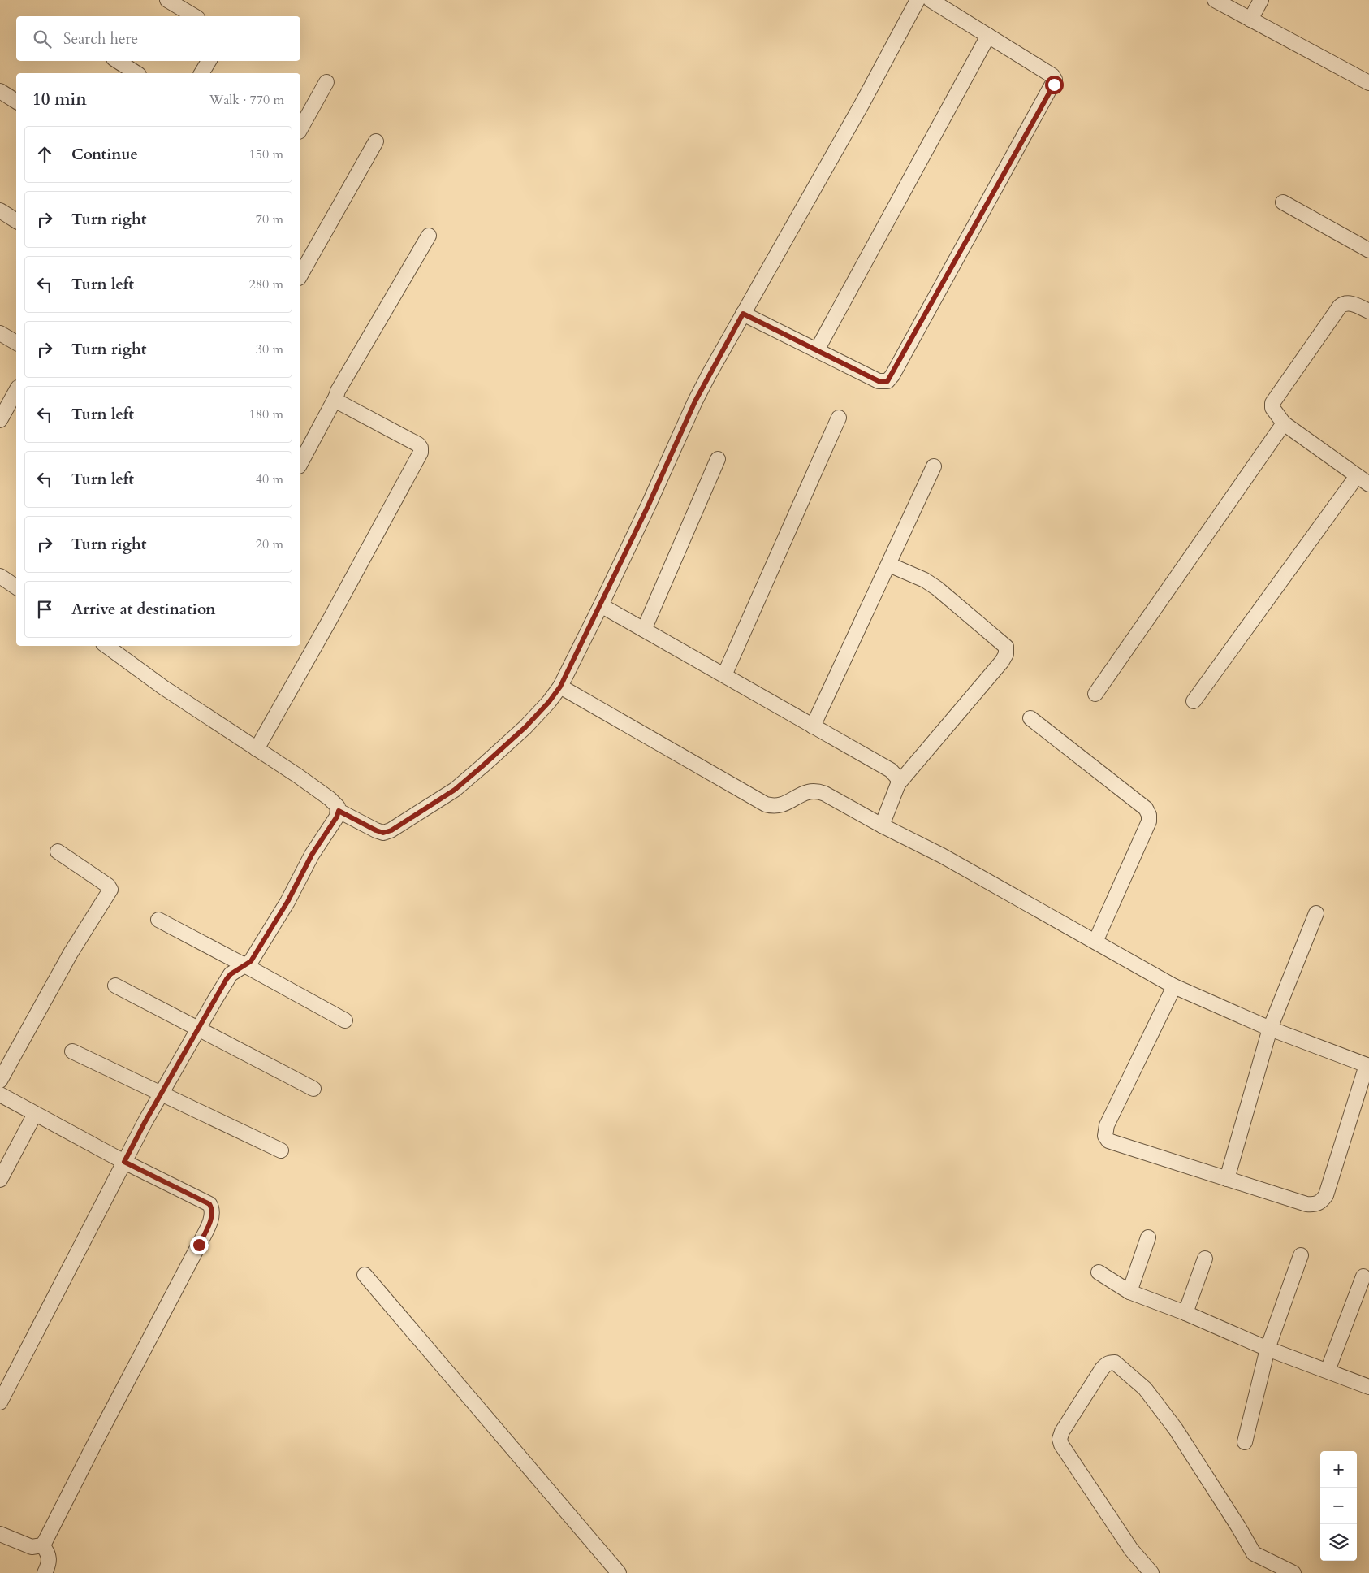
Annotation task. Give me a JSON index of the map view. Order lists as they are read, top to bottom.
{
  "page": {
    "search": "Search here",
    "heading": ["10 min", "Walk · 770 m"],
    "list": [
      ["Continue", "150 m"],
      ["Turn right", "70 m"],
      ["Turn left", "280 m"],
      ["Turn right", "30 m"],
      ["Turn left", "180 m"],
      ["Turn left", "40 m"],
      ["Turn right", "20 m"],
      "Arrive at destination"
    ],
    "map_buttons": ["+", "−"]
  }
}
